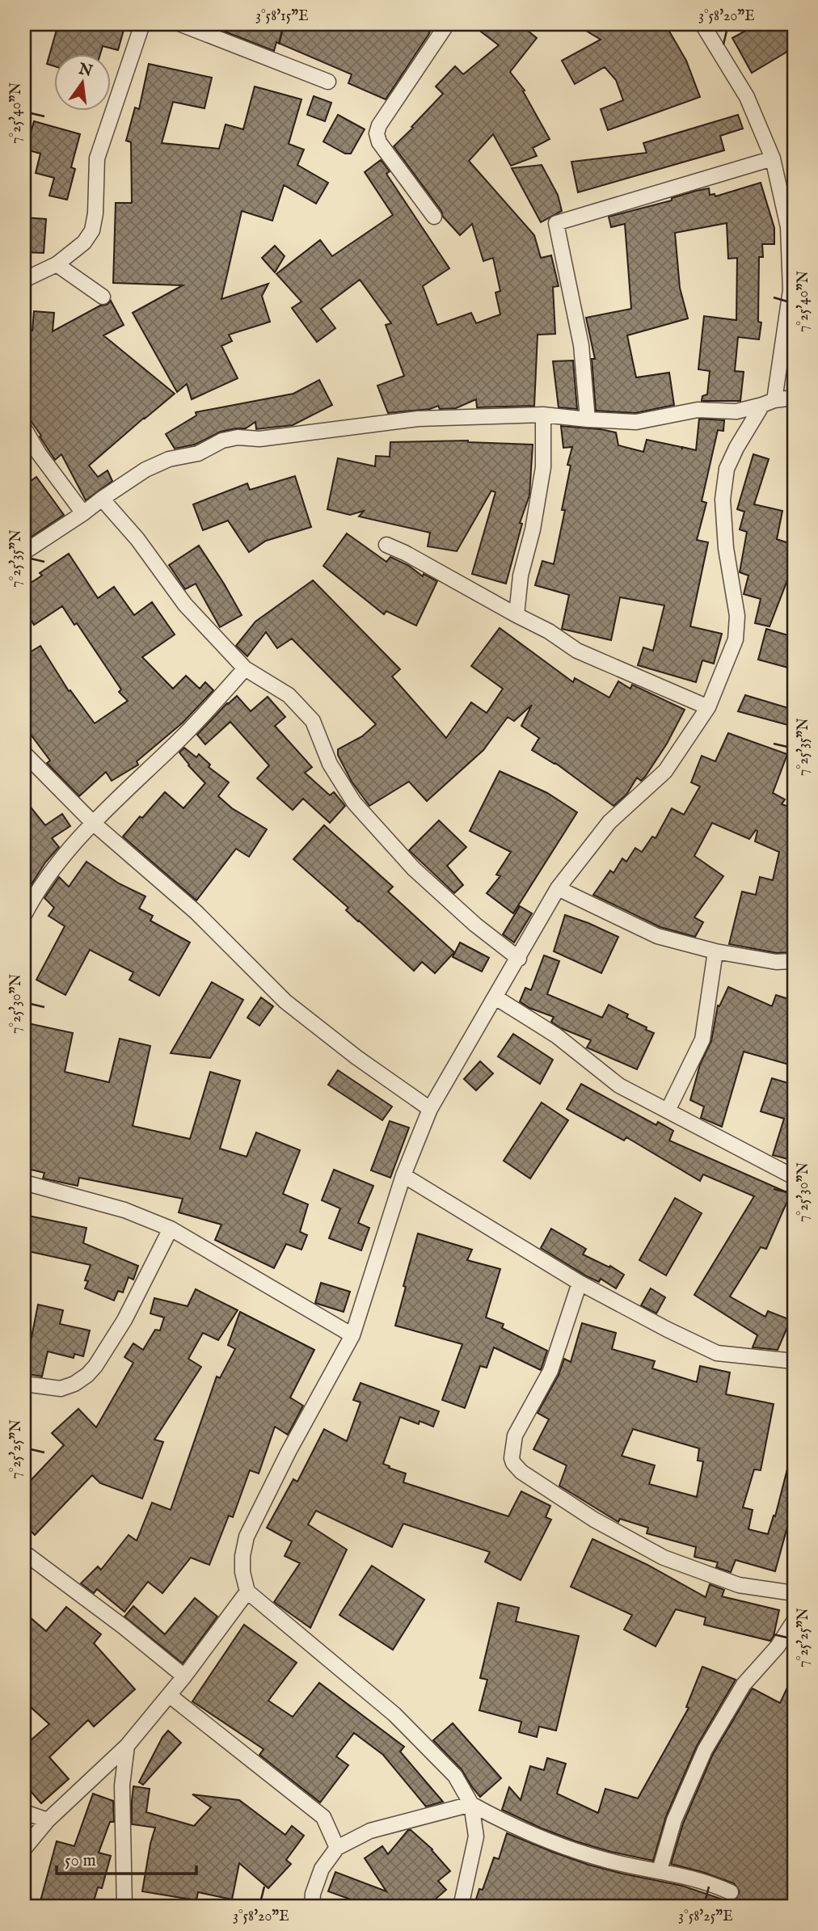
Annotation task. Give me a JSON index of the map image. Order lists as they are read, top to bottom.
{
  "scale_bar": "50 m",
  "north": "top",
  "coordinates": [
    "3°58'15\"E",
    "3°58'20\"E",
    "7°25'40\"N",
    "7°25'35\"N",
    "7°25'30\"N",
    "7°25'25\"N",
    "3°58'25\"E"
  ]
}
